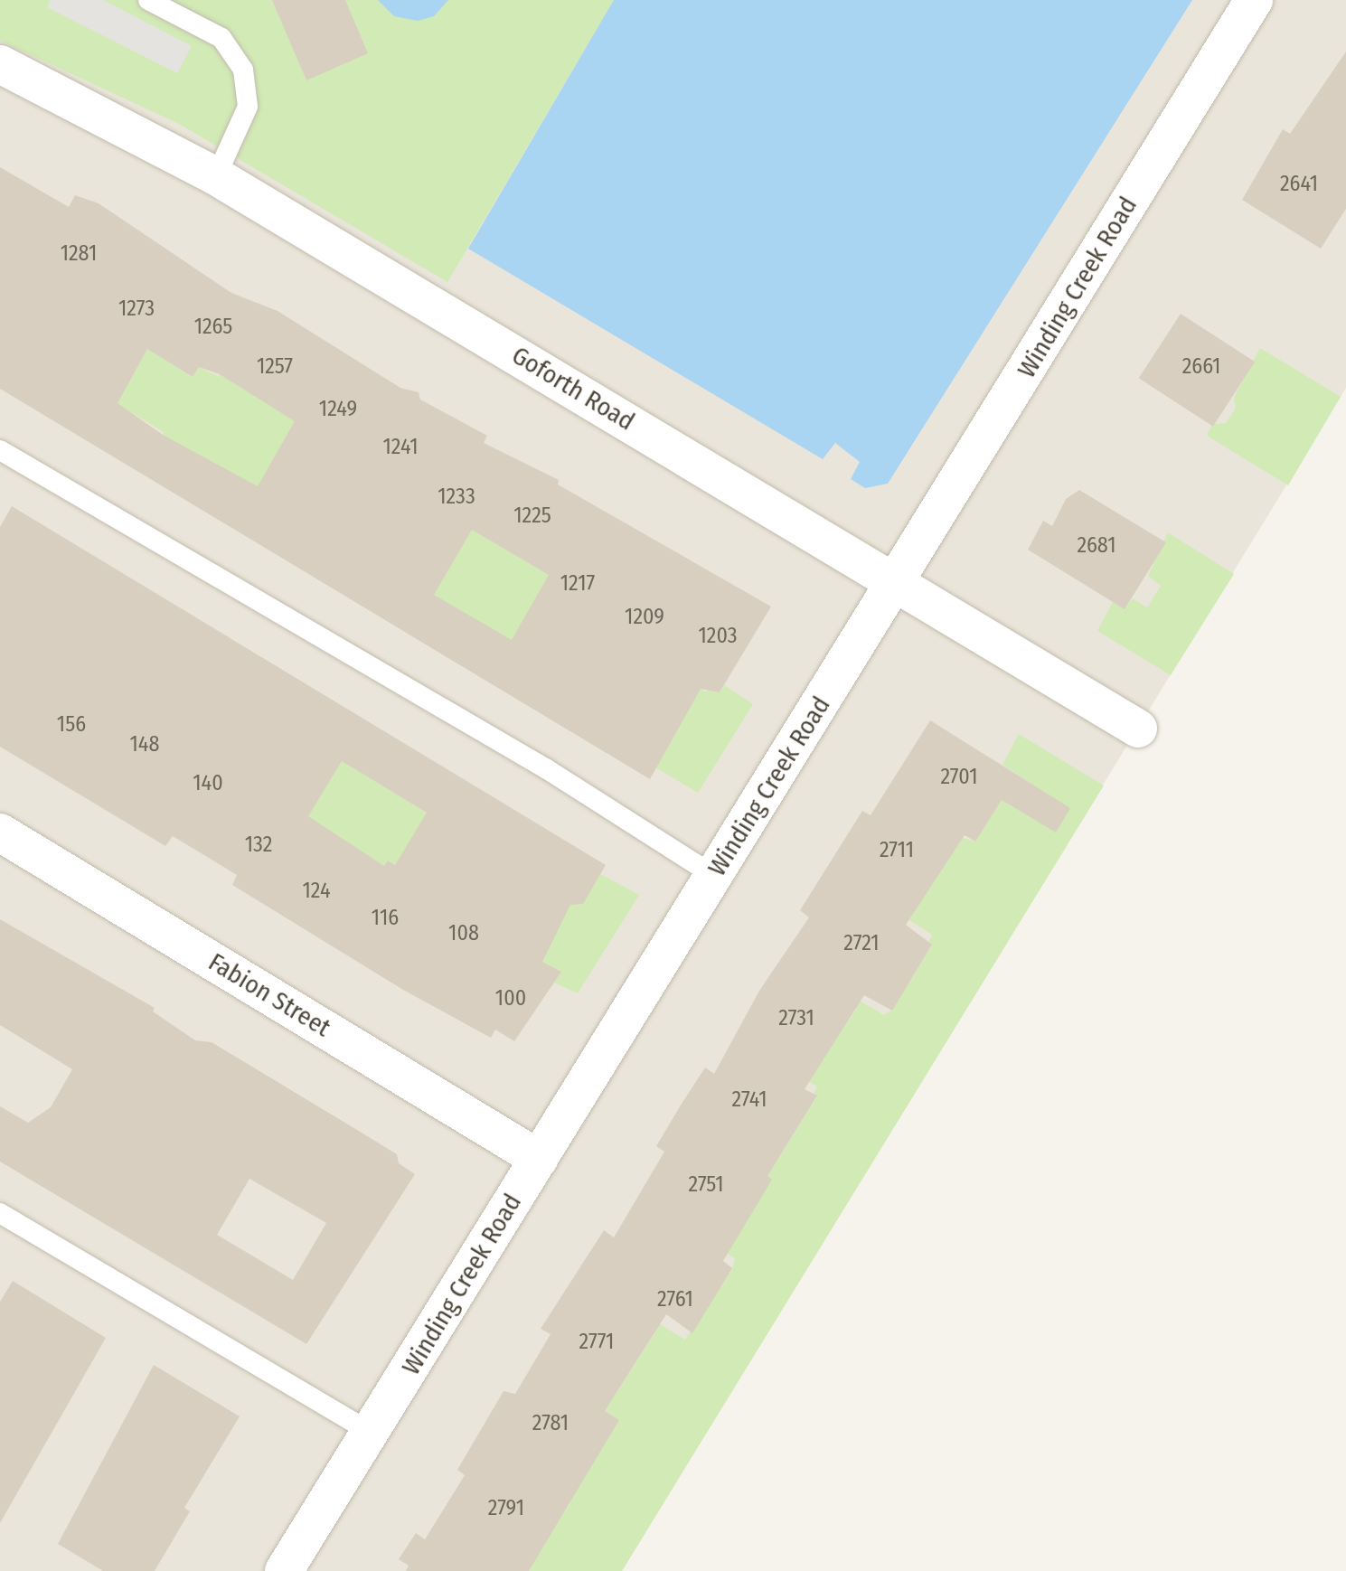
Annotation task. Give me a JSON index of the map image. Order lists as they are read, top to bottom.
{
  "streets": {
    "street": ["Winding Creek Road", "Goforth Road", "Fabion Street"]
  },
  "crossings": [
    ["Winding Creek Road", "Goforth Road"],
    ["Winding Creek Road", "Fabion Street"]
  ],
  "house_numbers": [
    "2641",
    "1281",
    "1273",
    "1265",
    "1257",
    "2661",
    "1249",
    "1241",
    "1233",
    "1225",
    "2681",
    "1217",
    "1209",
    "1203",
    "156",
    "148",
    "2701",
    "140",
    "132",
    "2711",
    "124",
    "116",
    "108",
    "2721",
    "100",
    "2731",
    "2741",
    "2751",
    "2761",
    "2771",
    "2781",
    "2791"
  ]
}
